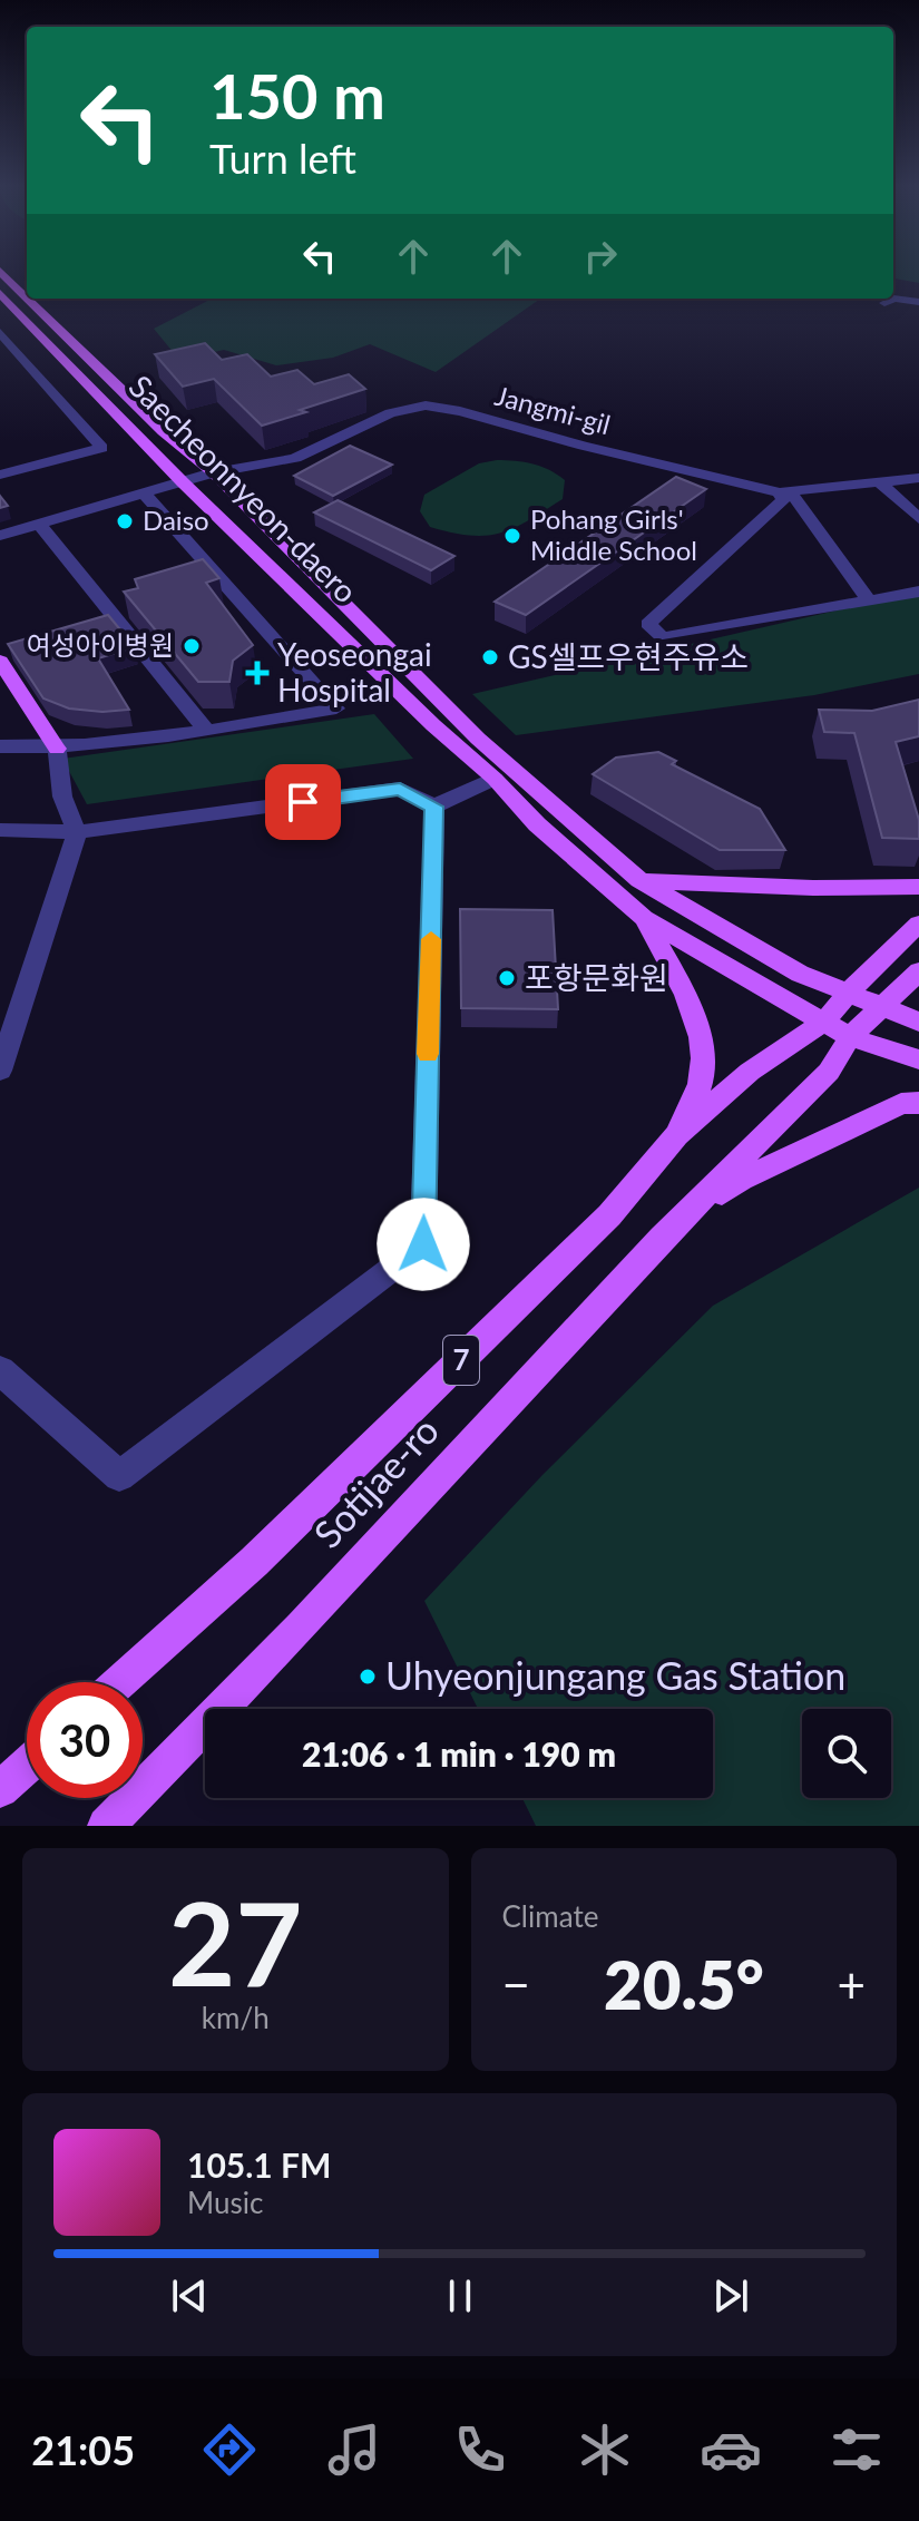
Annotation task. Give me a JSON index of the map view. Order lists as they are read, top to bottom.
{
  "streets": {
    "main road": ["Saecheonnyeon-daero", "7", "Sotijae-ro"],
    "street": ["Jangmi-gil"]
  },
  "crossings": [
    ["Jangmi-gil", "Saecheonnyeon-daero"],
    ["Saecheonnyeon-daero", "Sotijae-ro"]
  ],
  "places": {
    "other": [
      "Daiso",
      "Pohang Girls' Middle School",
      "여성아이병원",
      "GS셀프우현주유소",
      "포항문화원",
      "Uhyeonjungang Gas Station"
    ],
    "health": ["Yeoseongai Hospital"]
  },
  "page": {
    "turn": ["150 m", "Turn left"],
    "limit": "30",
    "trip": "21:06 · 1 min · 190 m",
    "tile": [
      ["27", "km/h"],
      "Climate"
    ],
    "heat": ["−", "20.5°", "+"],
    "song": ["105.1 FM", "Music"],
    "tabs": "21:05"
  }
}
